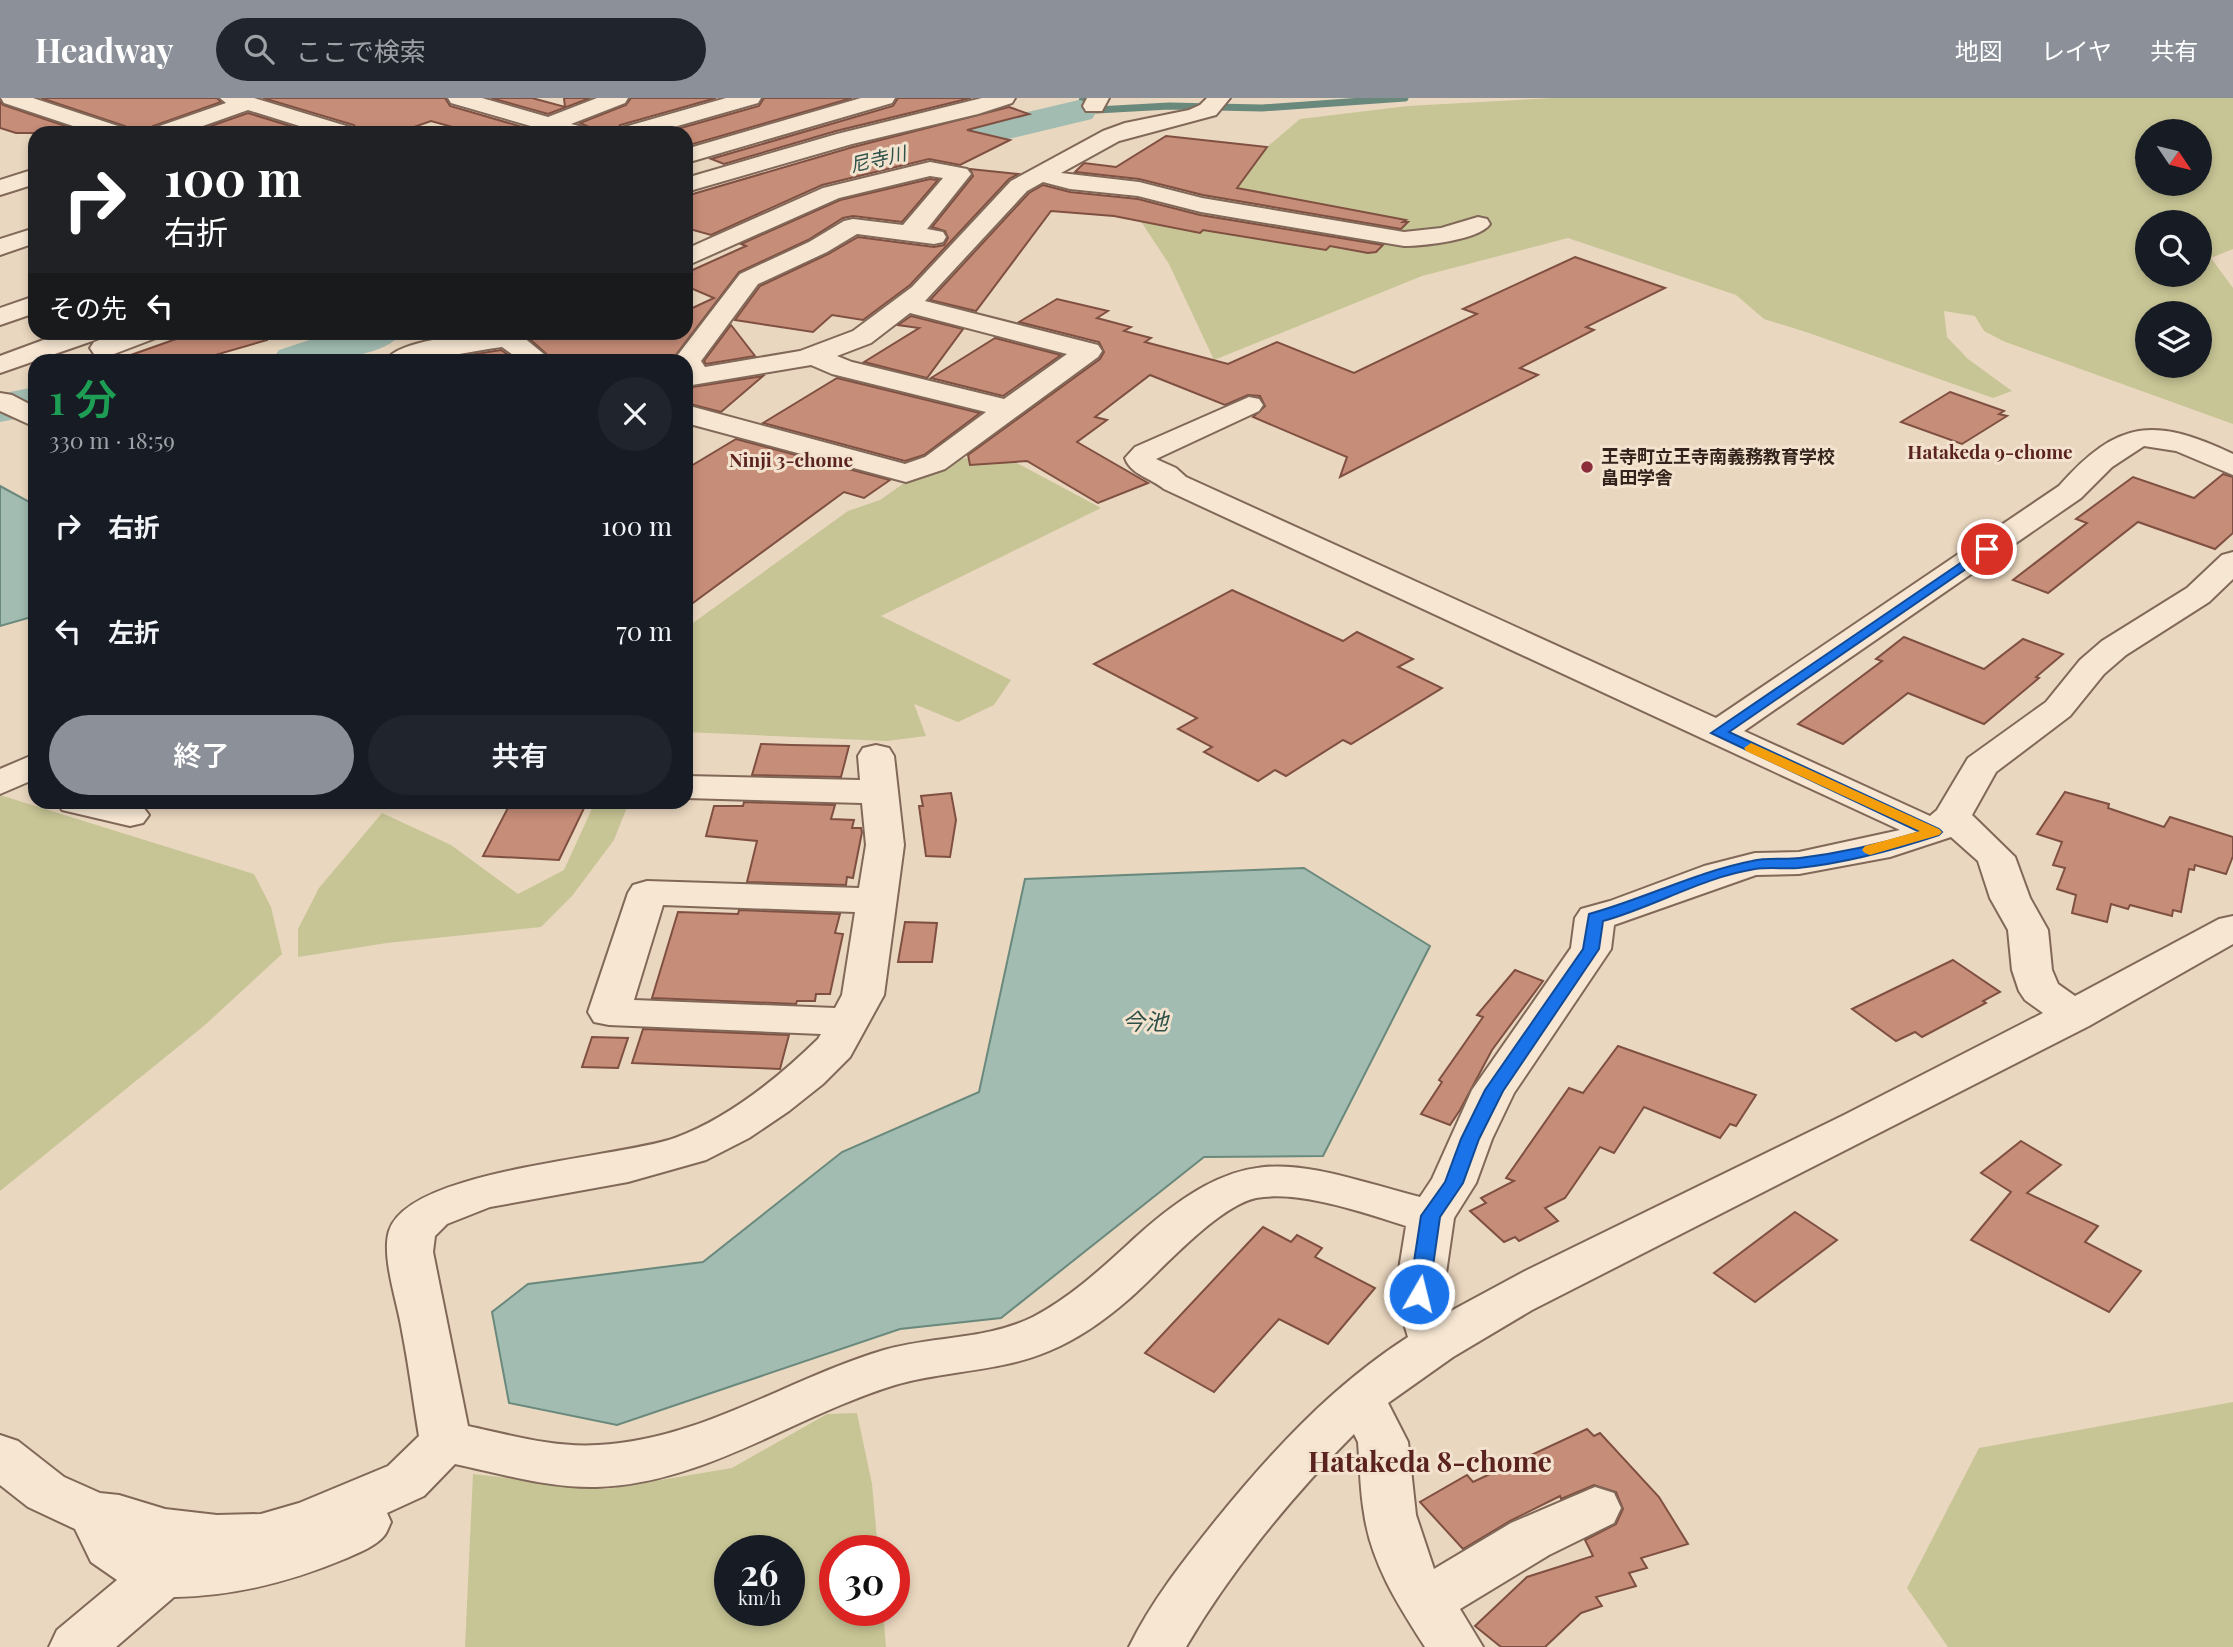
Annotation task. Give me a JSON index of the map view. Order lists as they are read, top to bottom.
{
  "districts": ["Hatakeda 9-chome", "Ninji 3-chome", "Hatakeda 8-chome"],
  "water": ["尼寺川", "今池"],
  "places": ["王寺町立王寺南義務教育学校 畠田学舎"],
  "north": "bottom right",
  "page": {
    "header": "Headway",
    "search": "ここで検索",
    "nav": ["地図", "レイヤ", "共有"],
    "turn": ["100 m", "右折"],
    "then": "その先",
    "heading": ["1 分", "330 m · 18:59"],
    "list": [
      {
        "name": "右折",
        "value": "100 m"
      },
      {
        "name": "左折",
        "value": "70 m"
      }
    ],
    "buttons": ["終了", "共有"],
    "speed": "26 km/h",
    "limit": "30"
  }
}
